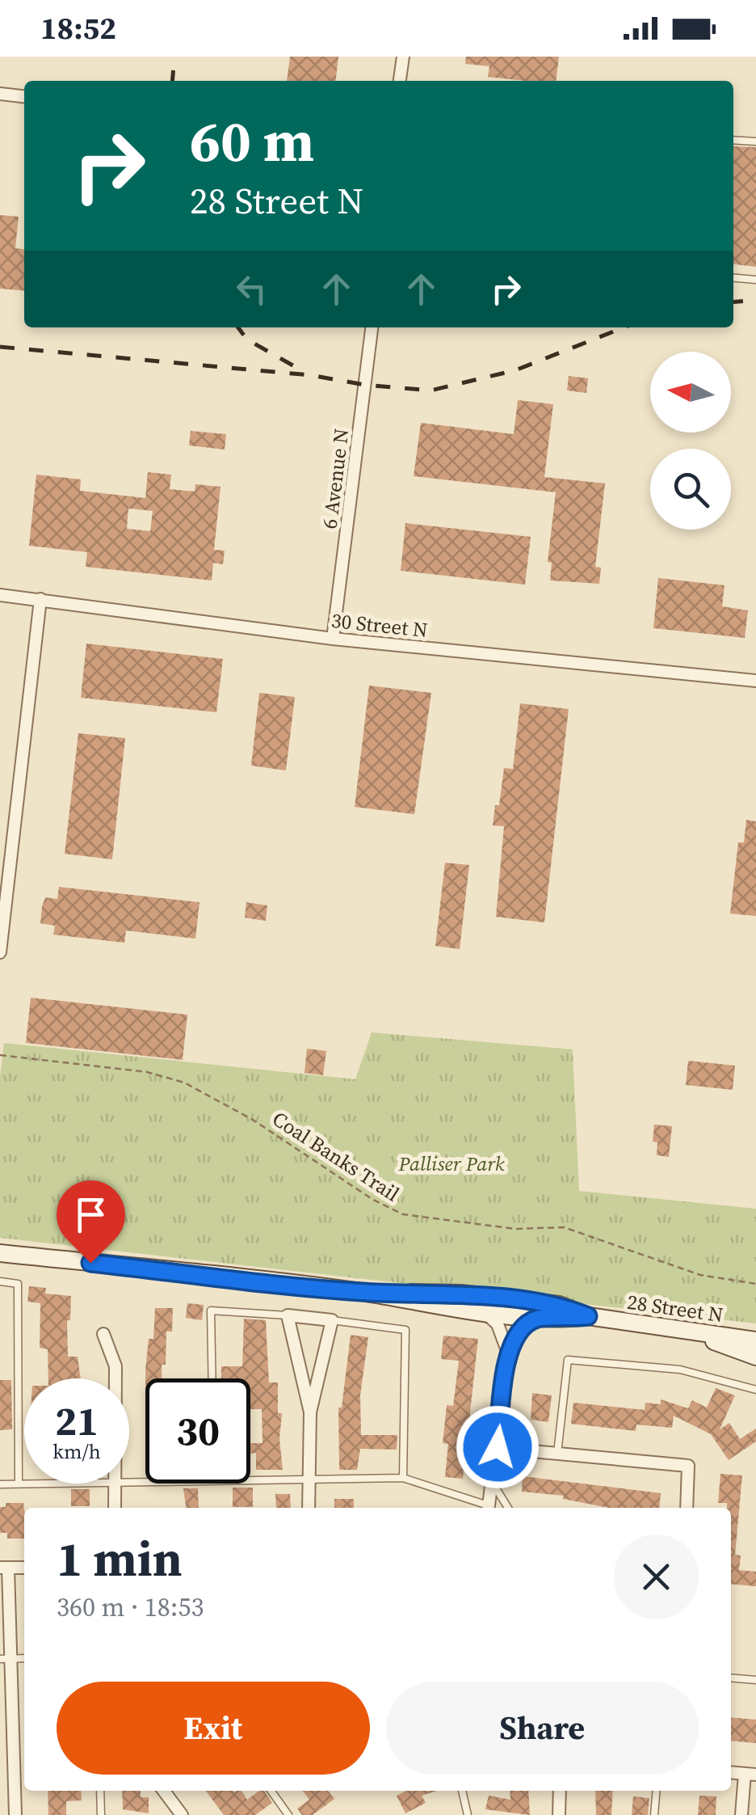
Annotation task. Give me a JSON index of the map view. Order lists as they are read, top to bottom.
{
  "streets": {
    "main road": ["28 Street N"],
    "street": ["6 Avenue N", "30 Street N"],
    "path": ["Coal Banks Trail"]
  },
  "crossings": [
    ["6 Avenue N", "30 Street N"]
  ],
  "parks": ["Palliser Park"],
  "north": "left",
  "page": {
    "status": "18:52",
    "turn": ["60 m", "28 Street N"],
    "speed": "21 km/h",
    "limit": "30",
    "heading": ["1 min", "360 m · 18:53"],
    "buttons": ["Exit", "Share"]
  }
}
